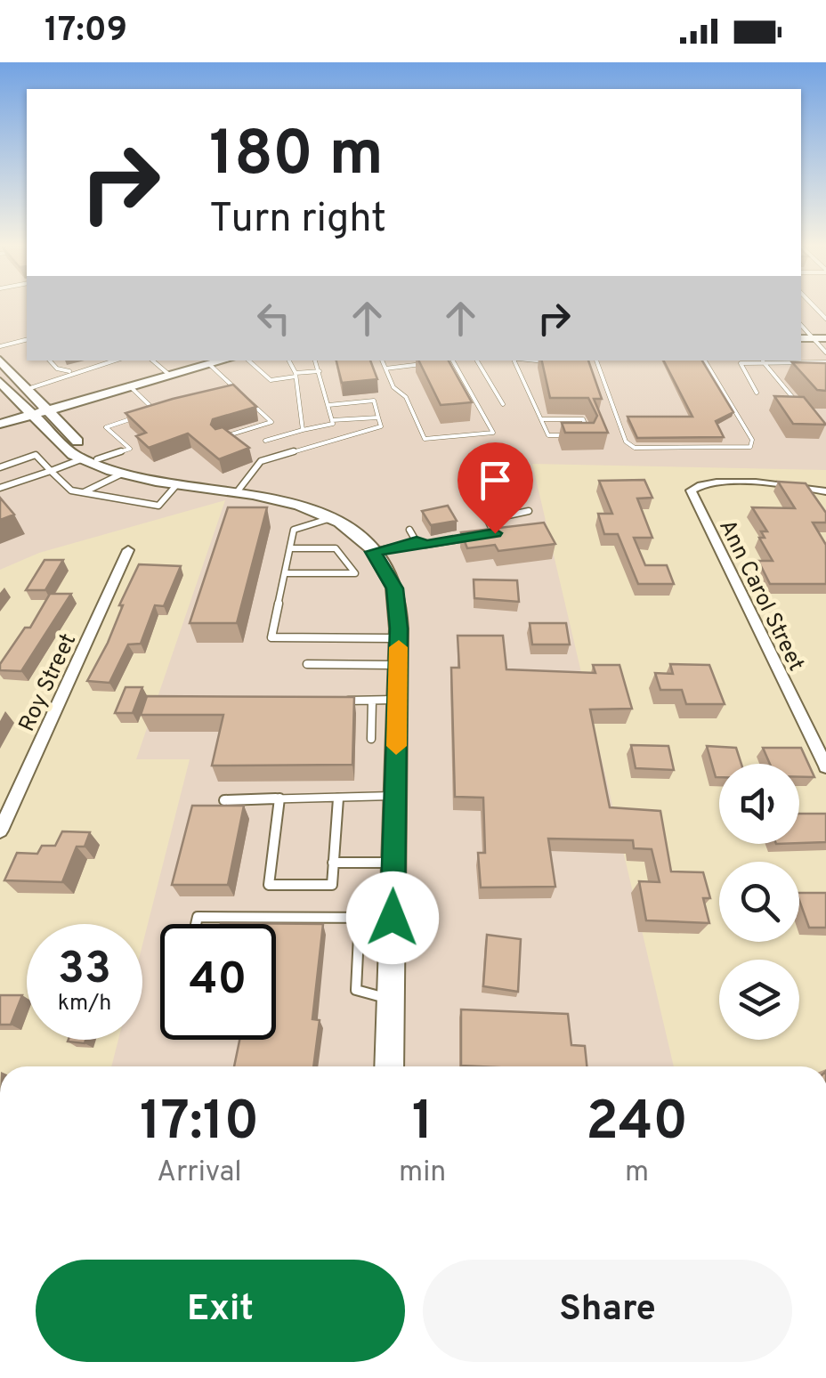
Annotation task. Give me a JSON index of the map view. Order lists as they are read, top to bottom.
{
  "streets": {
    "street": ["Ann Carol Street", "Roy Street"]
  },
  "page": {
    "status": "17:09",
    "turn": ["180 m", "Turn right"],
    "speed": "33 km/h",
    "limit": "40",
    "eta": [
      "17:10",
      "Arrival",
      "1",
      "min",
      "240",
      "m"
    ],
    "buttons": ["Exit", "Share"]
  }
}
